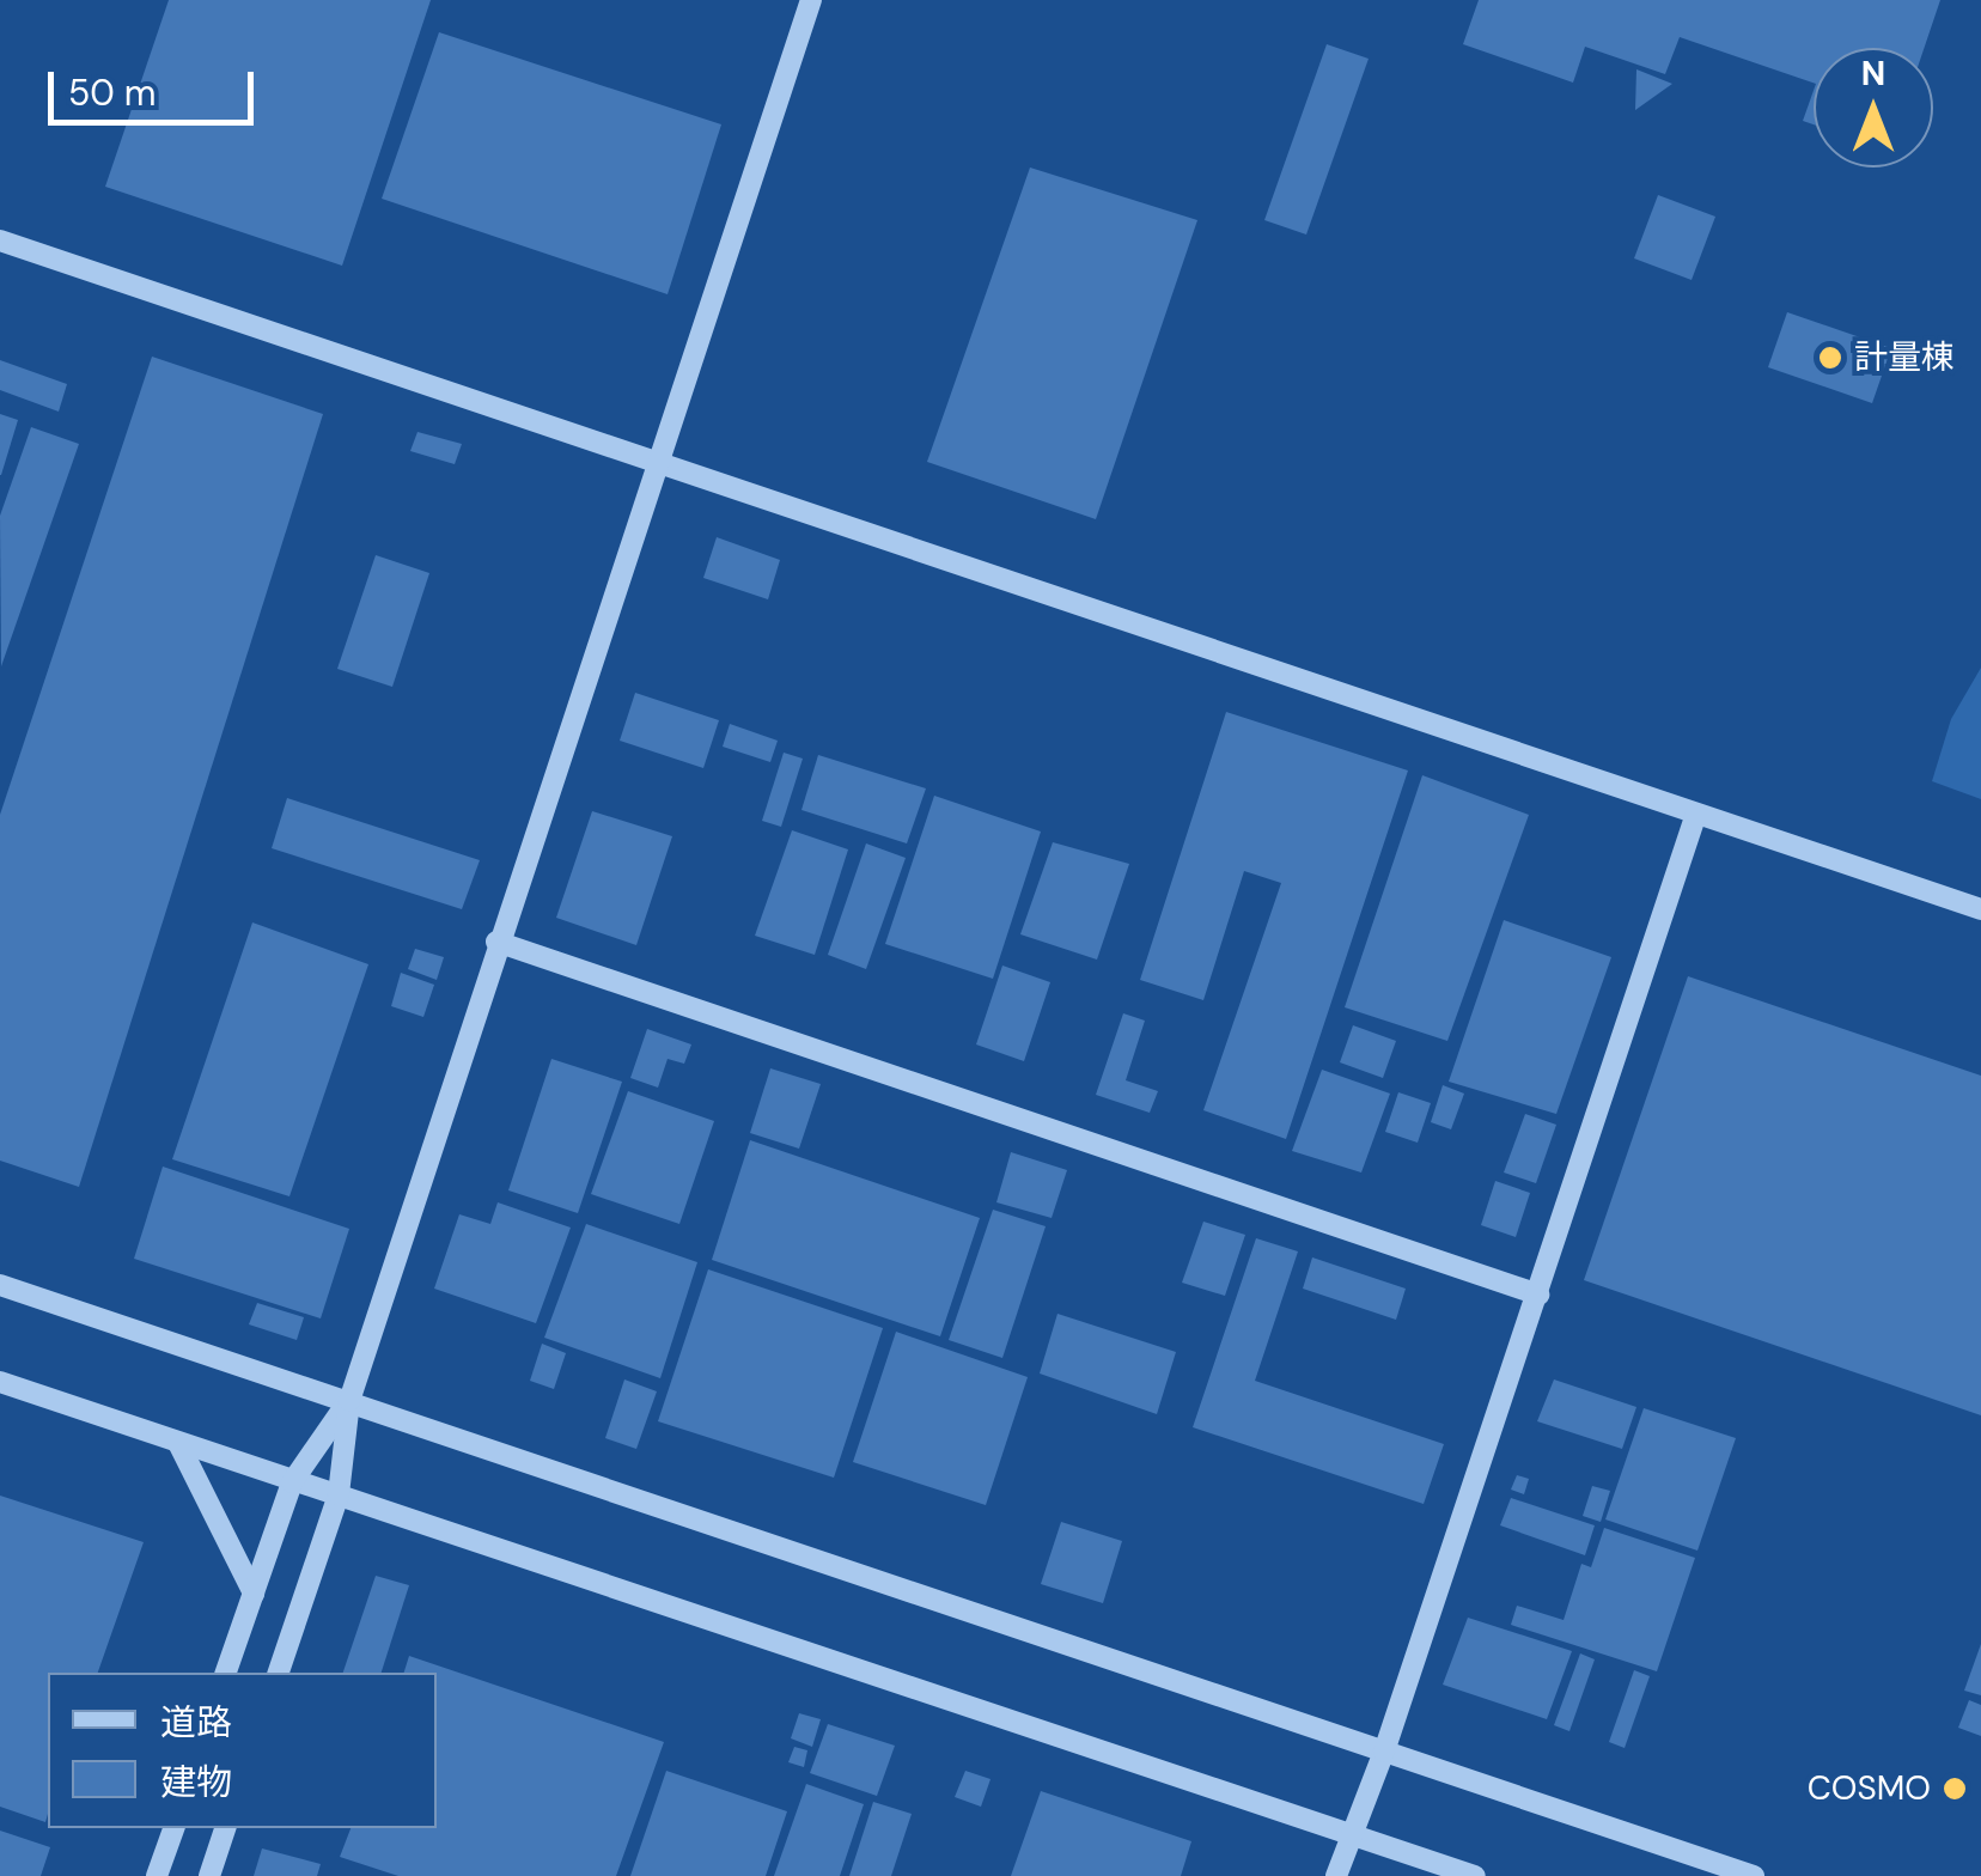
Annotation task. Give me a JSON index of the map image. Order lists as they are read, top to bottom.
{
  "places": ["計量棟", "COSMO"],
  "legend": ["道路", "建物"],
  "scale_bar": "50 m",
  "north": "top"
}
